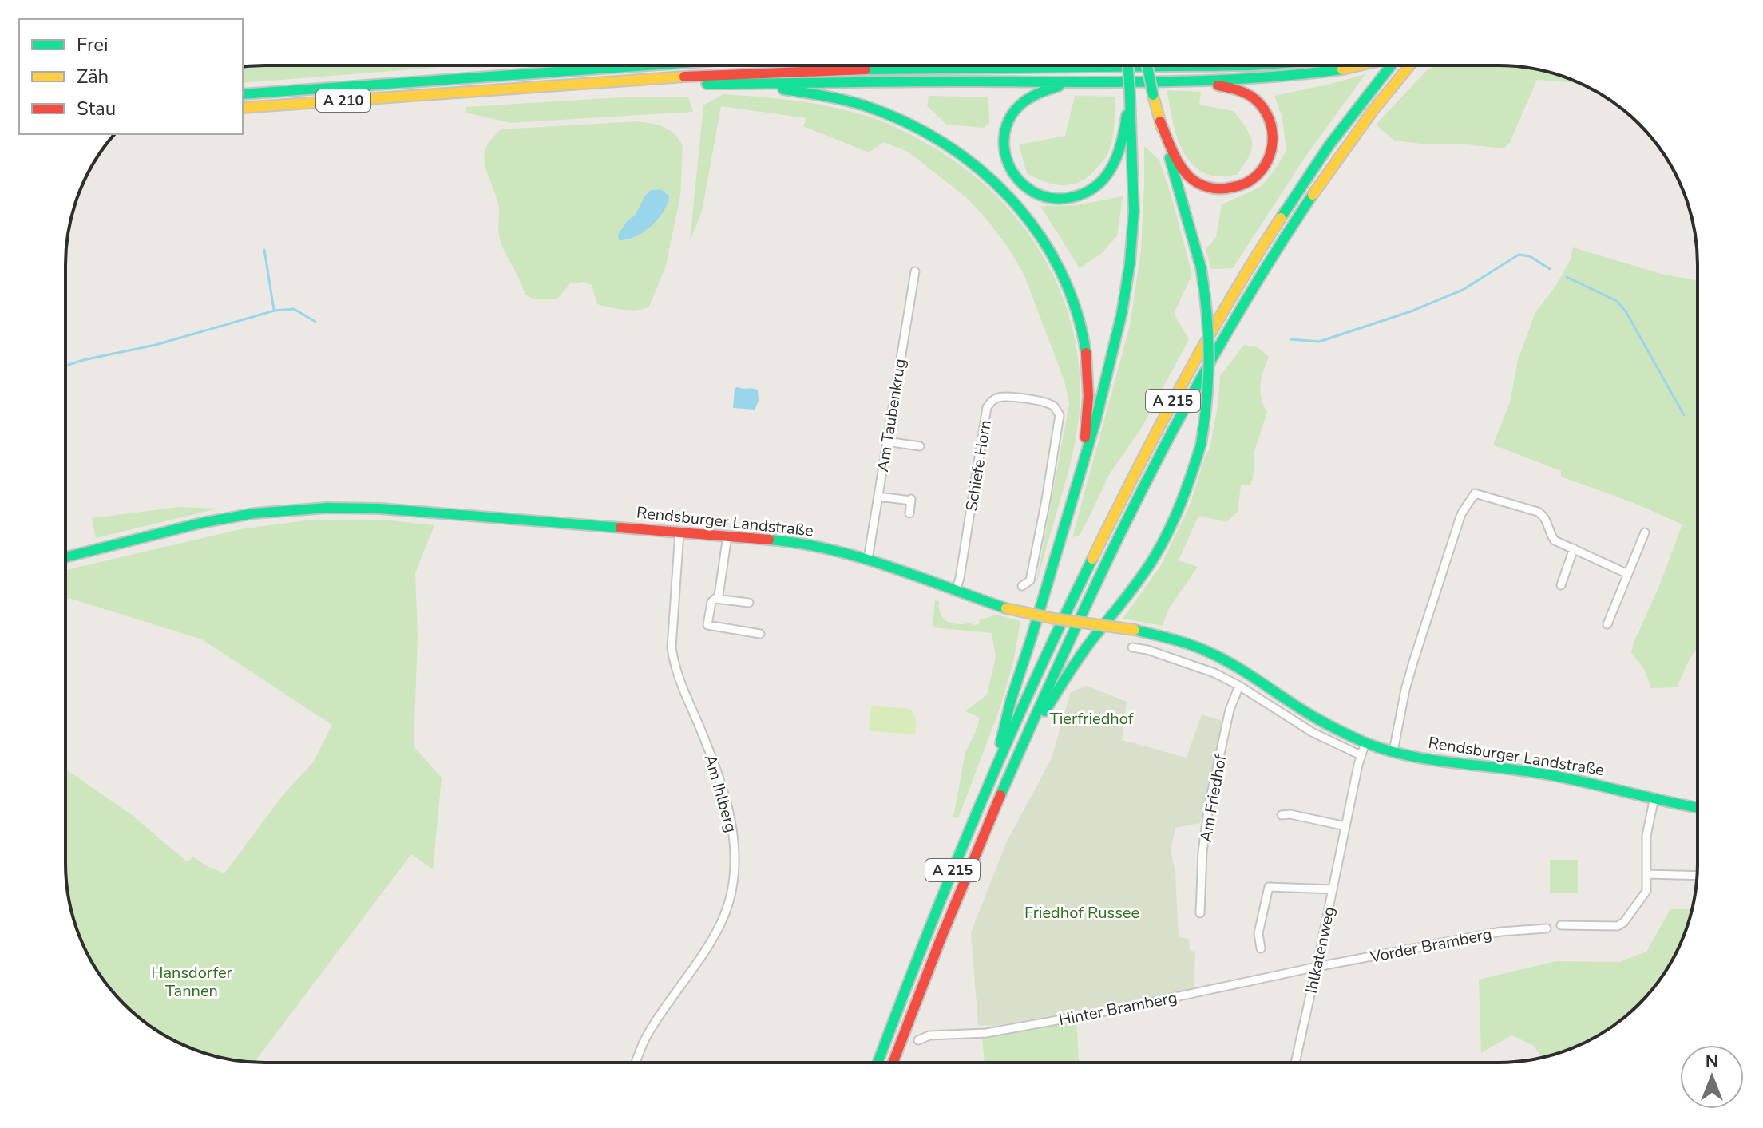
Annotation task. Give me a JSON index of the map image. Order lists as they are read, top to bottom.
{
  "streets": {
    "main road": ["A 210", "A 215", "Rendsburger Landstraße"],
    "street": [
      "Am Taubenkrug",
      "Schiefe Horn",
      "Am Ihlberg",
      "Am Friedhof",
      "Vorder Bramberg",
      "Ihlkatenweg",
      "Hinter Bramberg"
    ]
  },
  "crossings": [
    ["Am Taubenkrug", "Rendsburger Landstraße"],
    ["Schiefe Horn", "Rendsburger Landstraße"],
    ["Rendsburger Landstraße", "Am Ihlberg"],
    ["Rendsburger Landstraße", "Ihlkatenweg"],
    ["Vorder Bramberg", "Ihlkatenweg"],
    ["Vorder Bramberg", "Hinter Bramberg"],
    ["Ihlkatenweg", "Hinter Bramberg"]
  ],
  "parks": ["Tierfriedhof", "Friedhof Russee", "Hansdorfer Tannen"],
  "legend": ["Frei", "Zäh", "Stau"],
  "north": "top"
}
